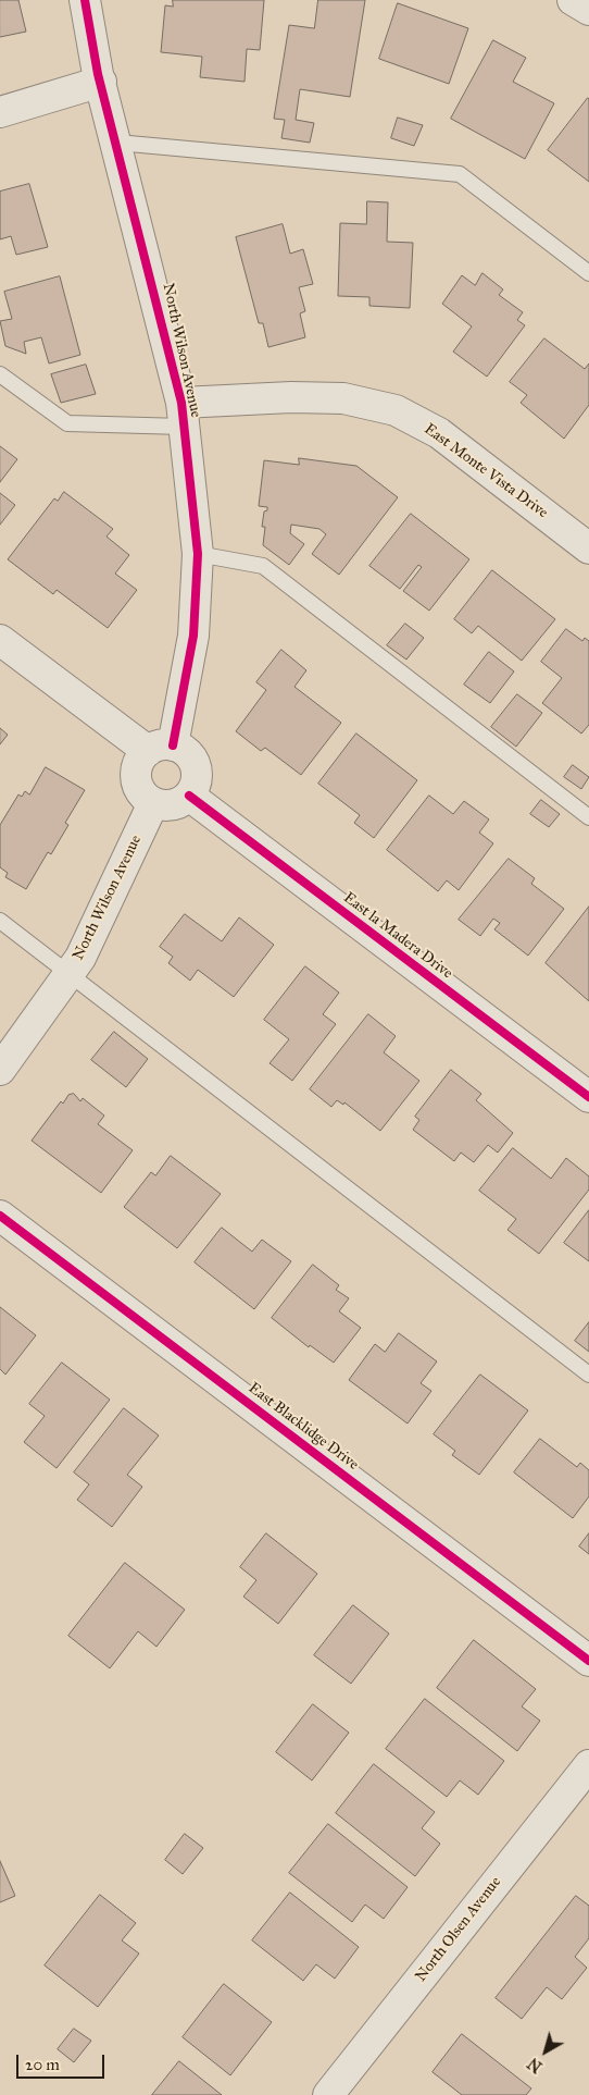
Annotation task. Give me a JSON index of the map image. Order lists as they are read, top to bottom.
{
  "streets": {
    "street": [
      "North Wilson Avenue",
      "East Monte Vista Drive",
      "East la Madera Drive",
      "East Blacklidge Drive",
      "North Olsen Avenue"
    ]
  },
  "crossings": [
    ["North Wilson Avenue", "East Monte Vista Drive"],
    ["North Wilson Avenue", "East la Madera Drive"]
  ],
  "scale_bar": "20 m",
  "north": "bottom left"
}
